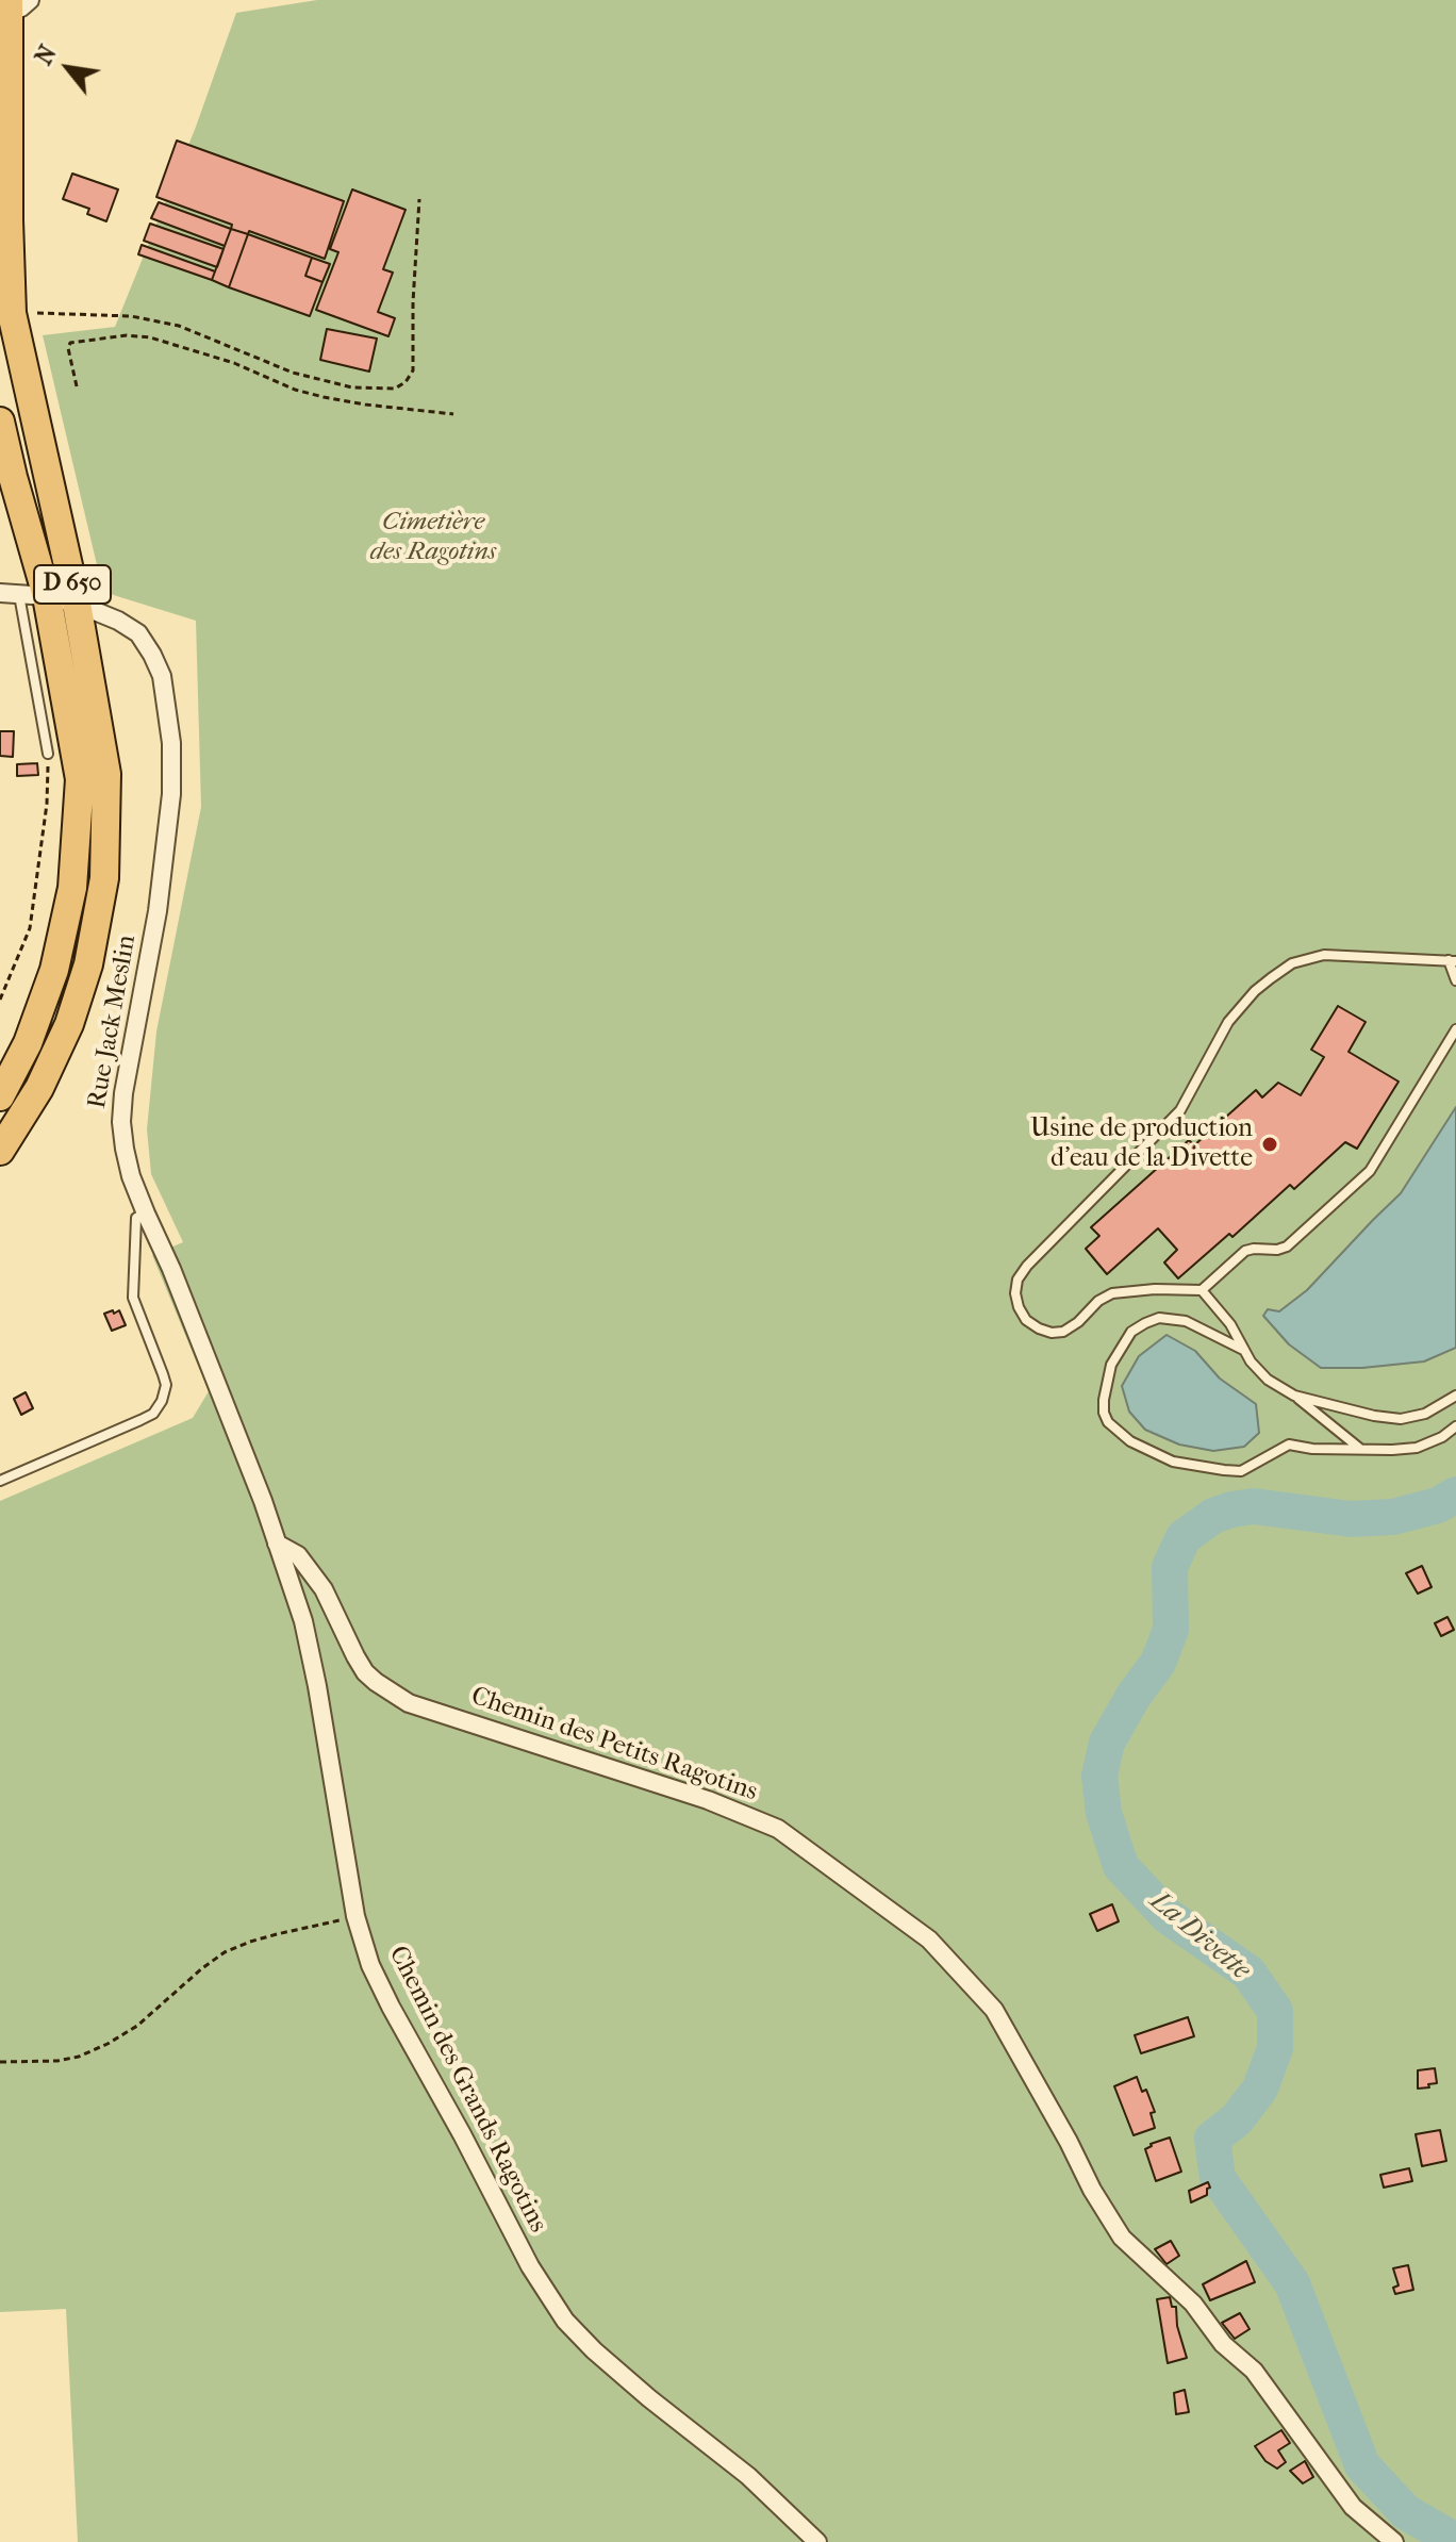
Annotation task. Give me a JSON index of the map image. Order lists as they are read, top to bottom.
{
  "streets": {
    "main road": ["D 650"],
    "street": ["Rue Jack Meslin", "Chemin des Petits Ragotins", "Chemin des Grands Ragotins"]
  },
  "crossings": [
    ["D 650", "Rue Jack Meslin"],
    ["Rue Jack Meslin", "Chemin des Petits Ragotins"],
    ["Rue Jack Meslin", "Chemin des Grands Ragotins"],
    ["Chemin des Petits Ragotins", "Chemin des Grands Ragotins"]
  ],
  "water": ["La Divette"],
  "parks": ["Cimetière des Ragotins"],
  "places": ["Usine de production d'eau de la Divette"],
  "north": "top left"
}
